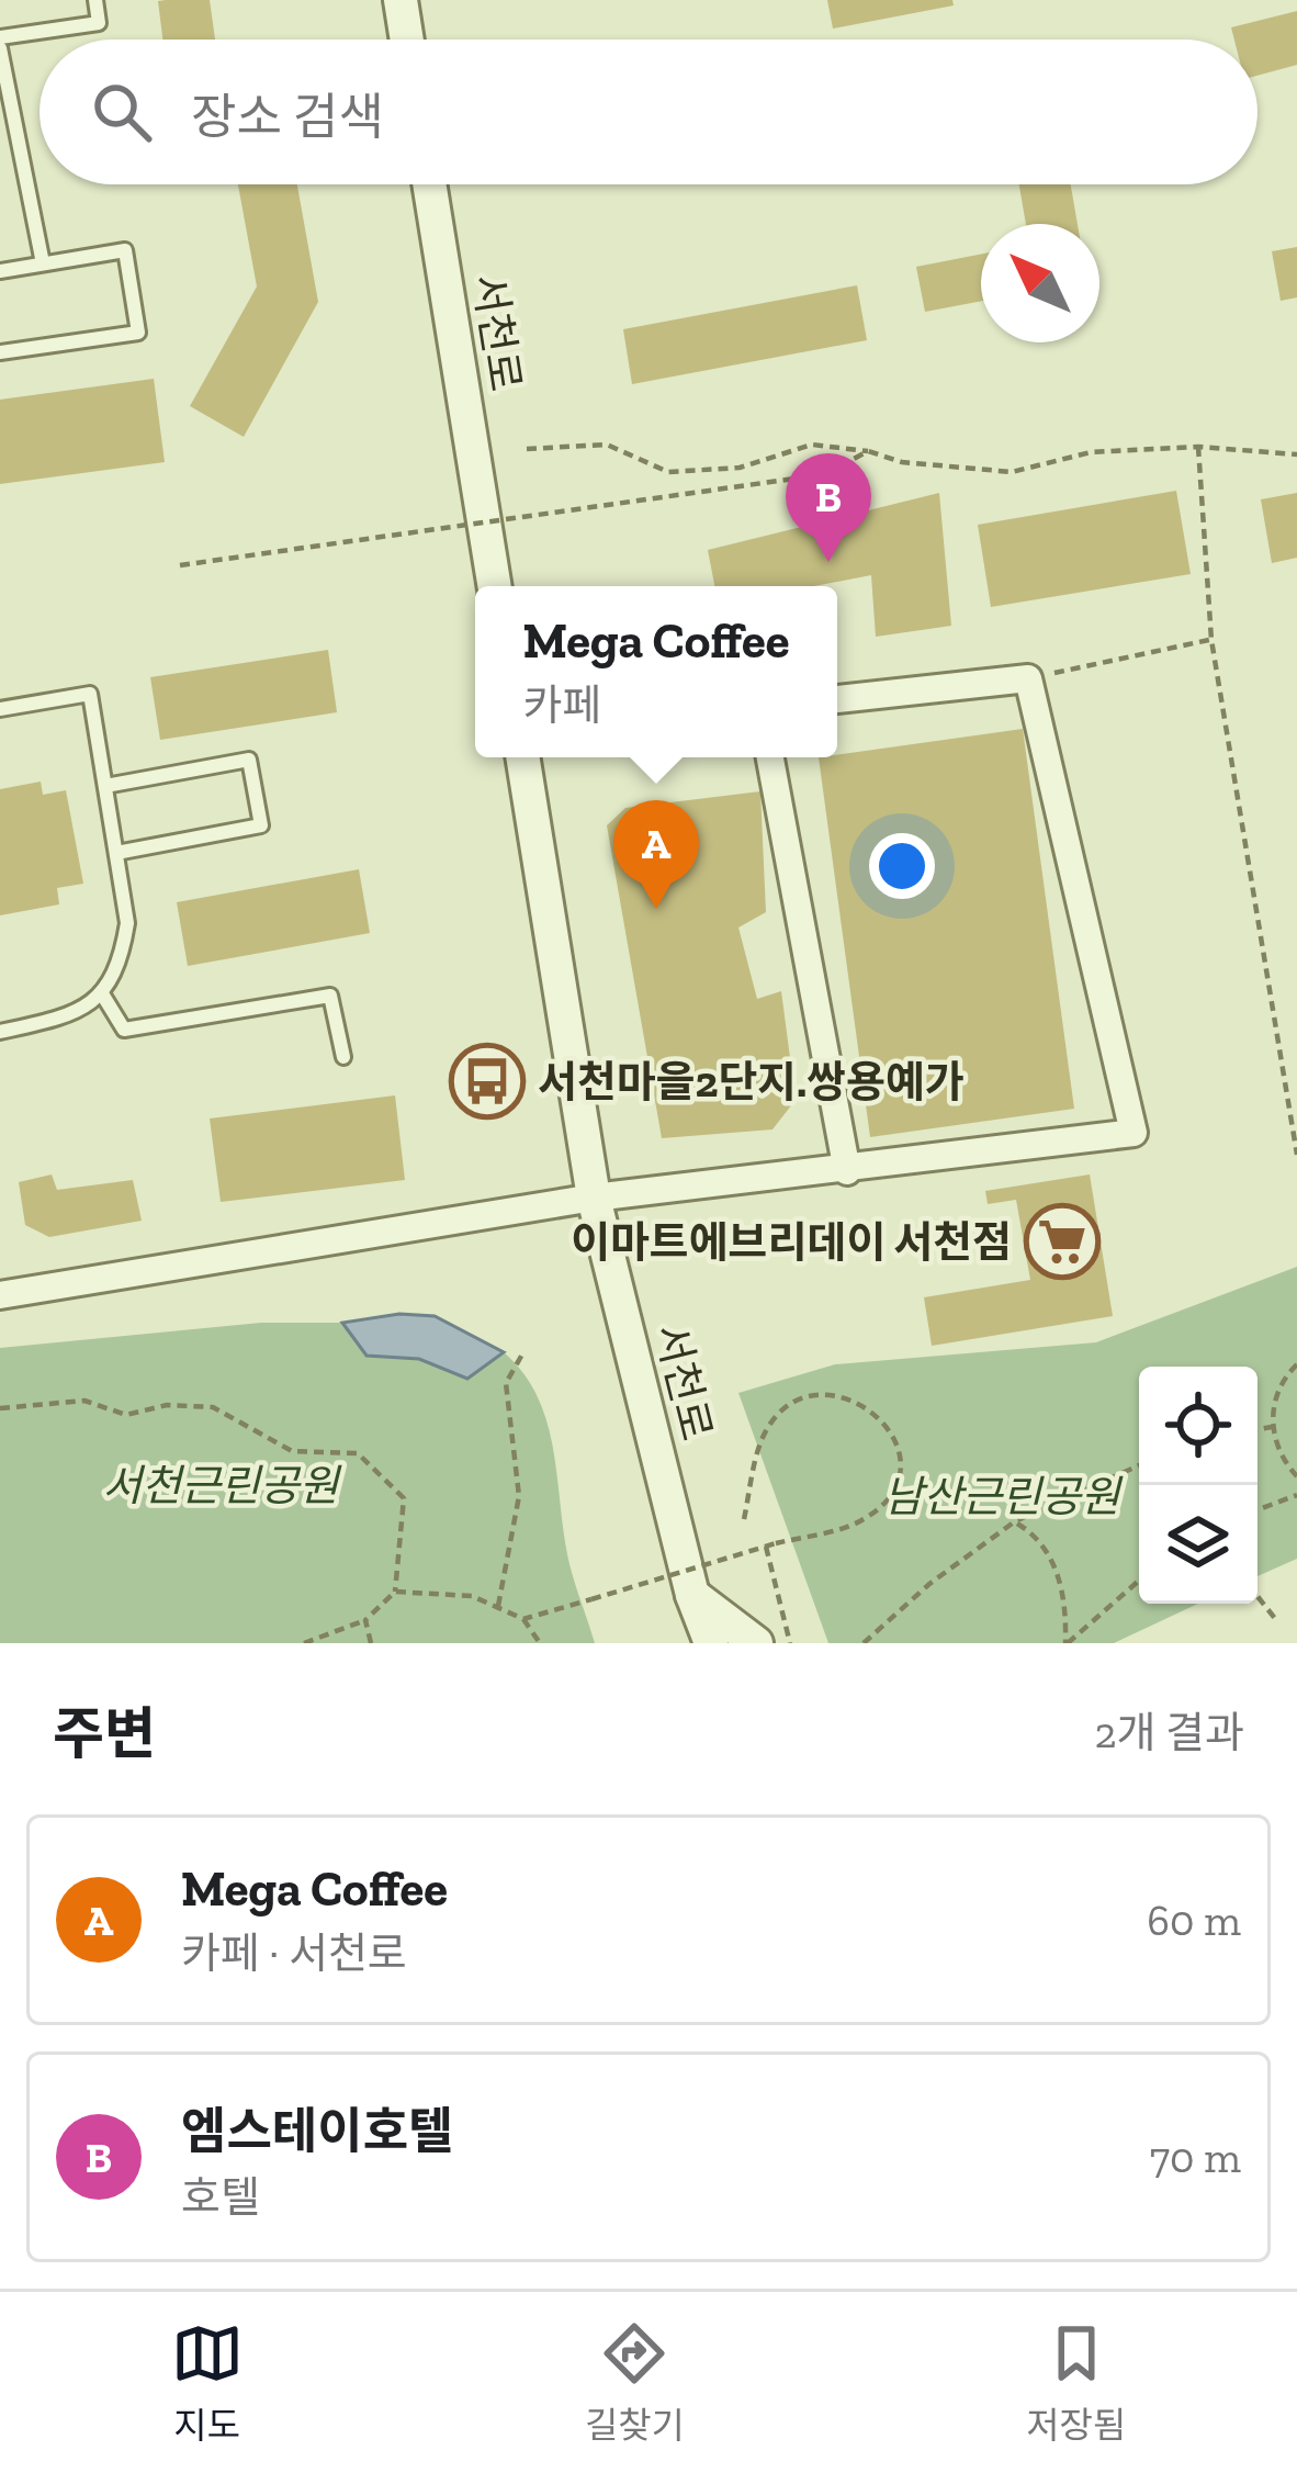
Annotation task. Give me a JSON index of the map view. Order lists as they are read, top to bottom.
{
  "streets": {
    "street": ["서천로"]
  },
  "parks": ["서천근린공원", "남산근린공원"],
  "places": {
    "bus stop": ["서천마을2단지.쌍용예가"],
    "supermarket": ["이마트에브리데이 서천점"]
  },
  "north": "top left",
  "page": {
    "search": "장소 검색",
    "pins": ["B", "A"],
    "popup": ["Mega Coffee", "카페"],
    "heading": ["주변", "2개 결과"],
    "list": [
      {
        "mark": "A",
        "name": "Mega Coffee",
        "note": "카페 · 서천로",
        "value": "60 m"
      },
      {
        "mark": "B",
        "name": "엠스테이호텔",
        "note": "호텔",
        "value": "70 m"
      }
    ],
    "nav": ["지도", "길찾기", "저장됨"]
  }
}
